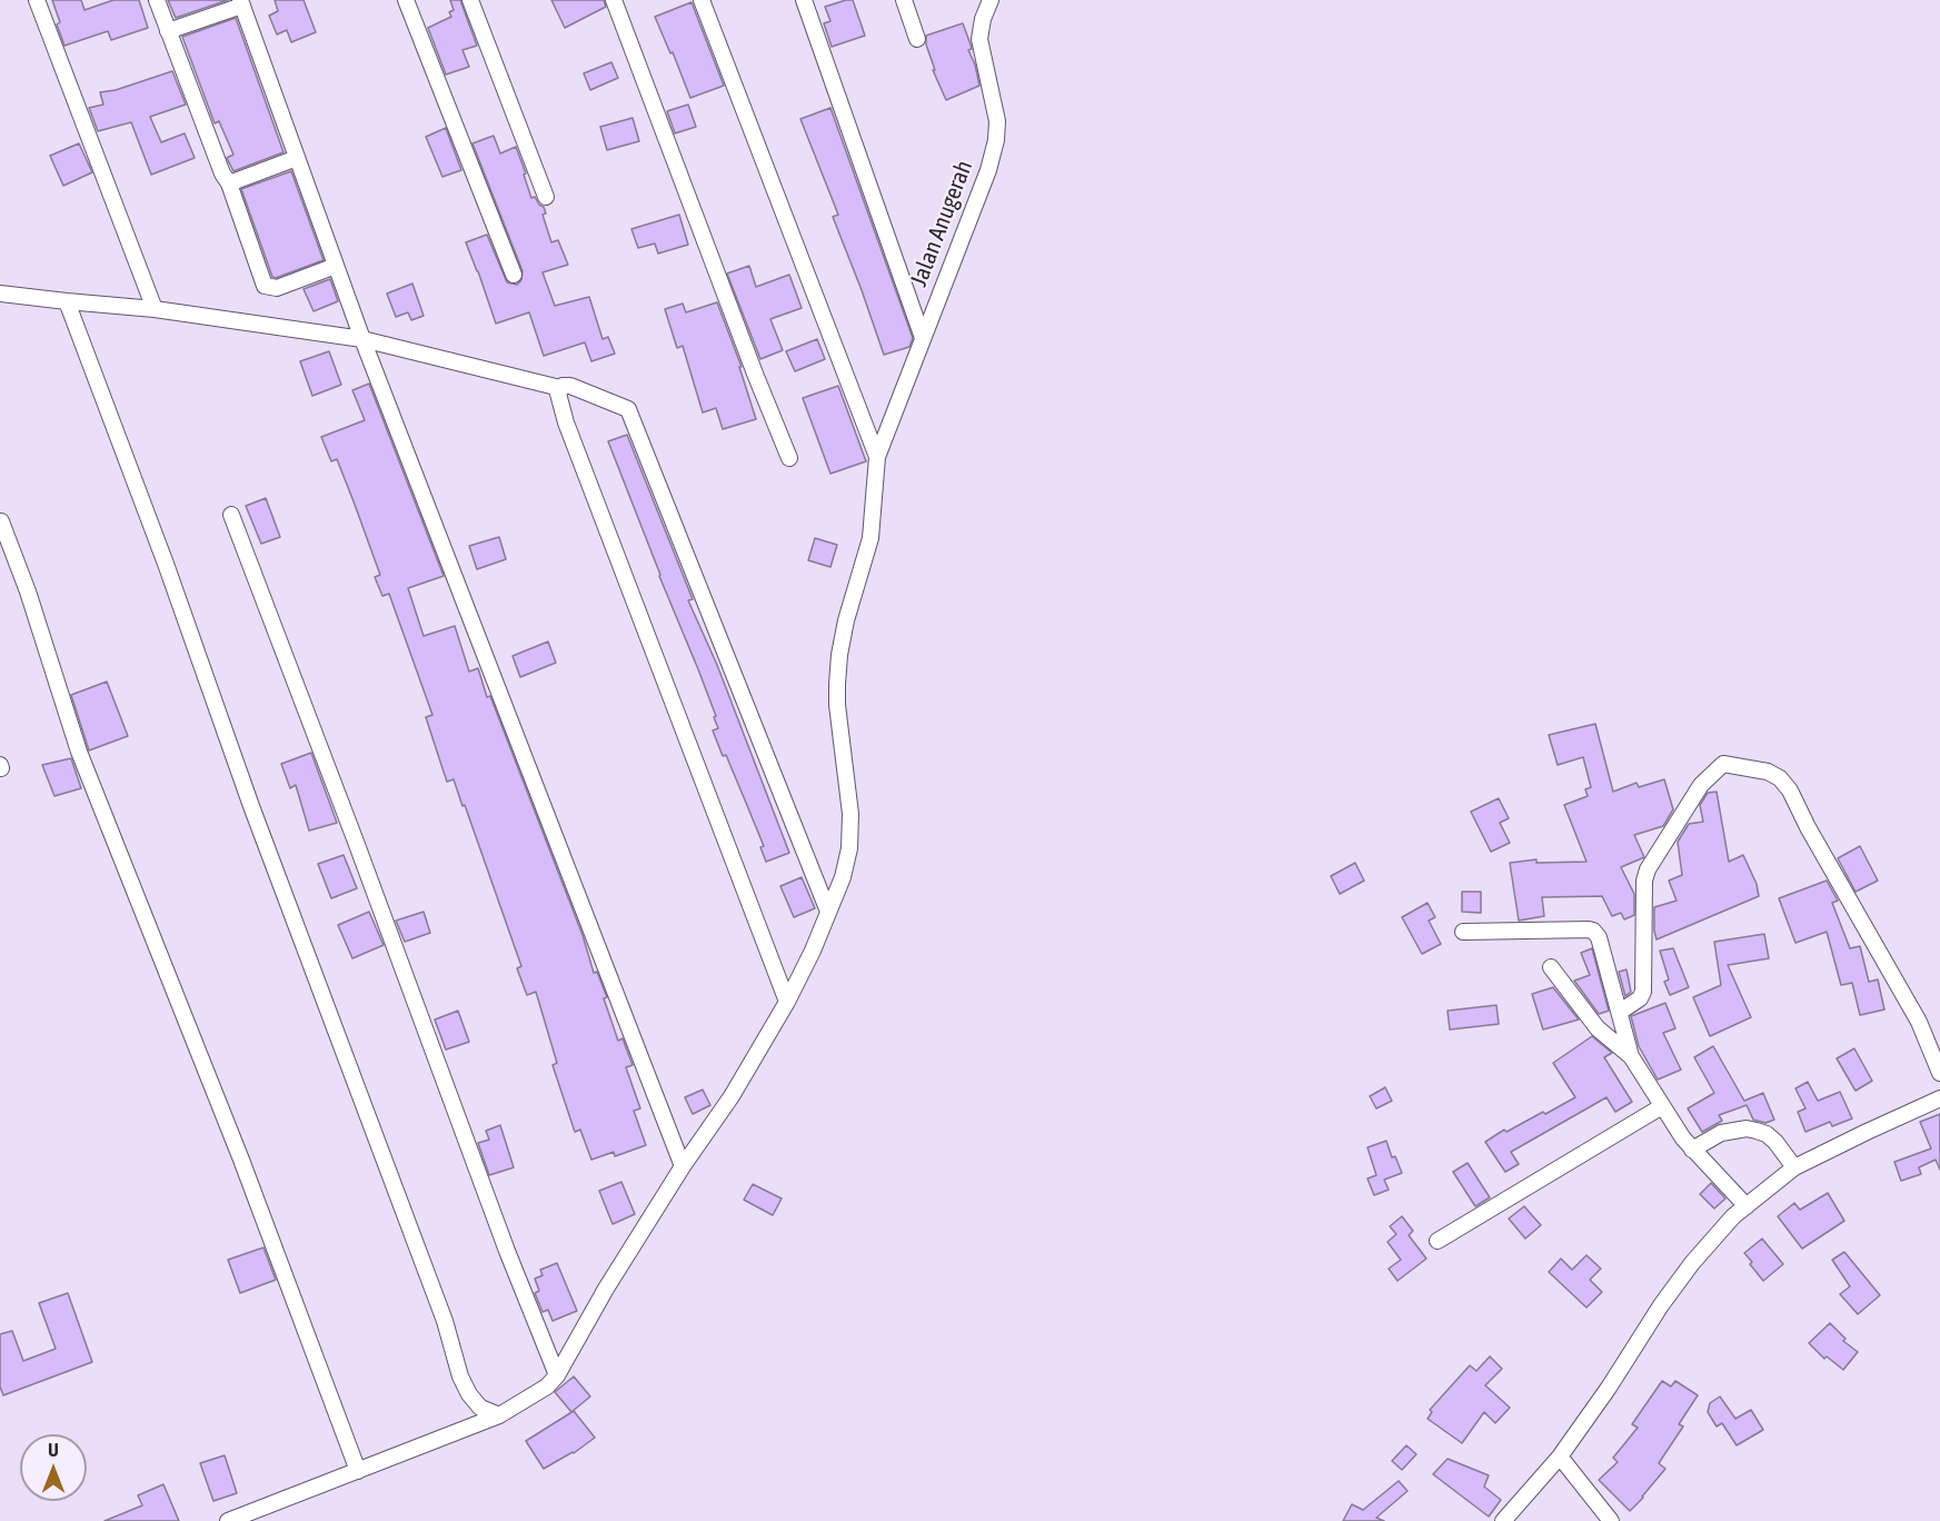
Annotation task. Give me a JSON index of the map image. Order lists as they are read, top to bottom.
{
  "streets": {
    "street": ["Jalan Anugerah"]
  },
  "north": "top"
}
